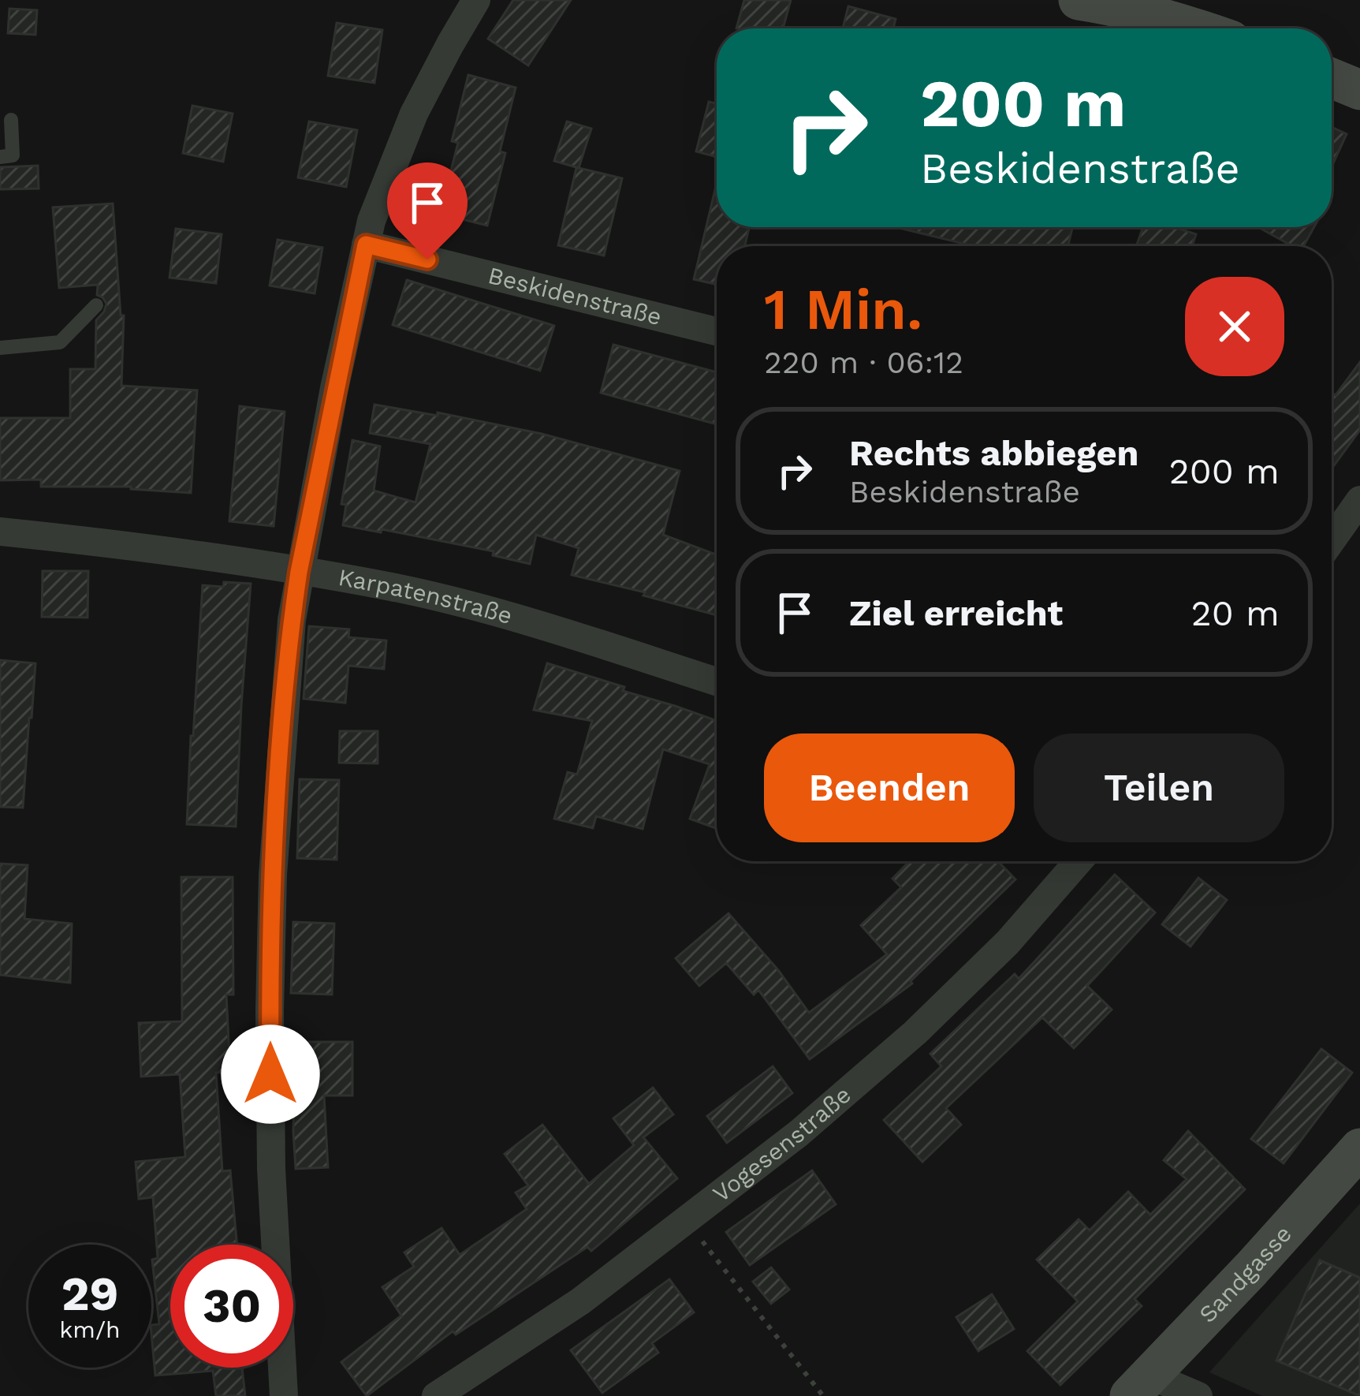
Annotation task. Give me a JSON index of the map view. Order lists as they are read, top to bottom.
{
  "streets": {
    "street": [
      "Beskidenstraße",
      "Karpatenstraße",
      "Vogesenstraße",
      "Sandgasse"
    ]
  },
  "page": {
    "turn": ["200 m", "Beskidenstraße"],
    "heading": ["1 Min.", "220 m · 06:12"],
    "list": [
      {
        "name": "Rechts abbiegen",
        "note": "Beskidenstraße",
        "value": "200 m"
      },
      {
        "name": "Ziel erreicht",
        "value": "20 m"
      }
    ],
    "buttons": ["Beenden", "Teilen"],
    "speed": "29 km/h",
    "limit": "30"
  }
}
